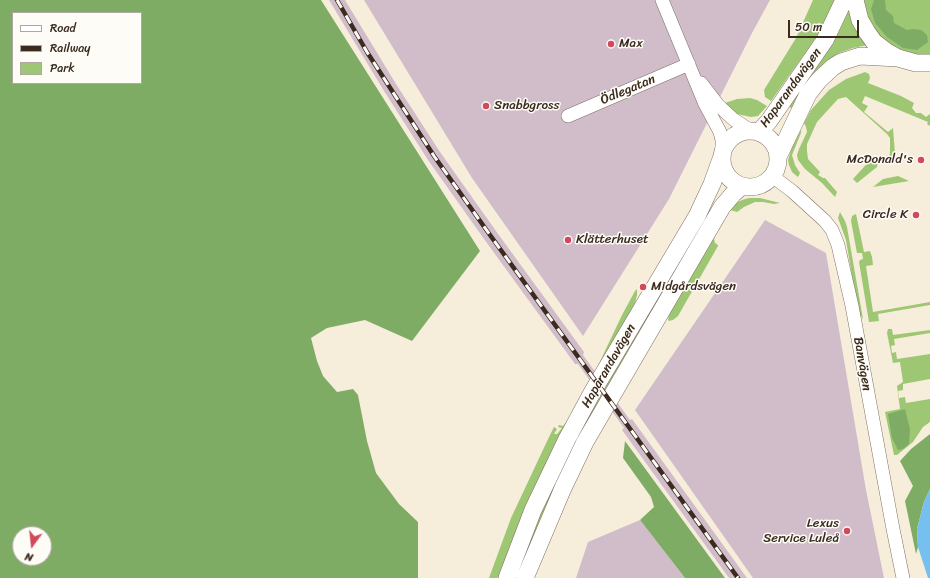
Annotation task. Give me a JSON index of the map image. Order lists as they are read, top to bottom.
{
  "streets": {
    "main road": ["Haparandavägen"],
    "street": ["Ödlegatan", "Banvägen"]
  },
  "crossings": [
    ["Haparandavägen", "Banvägen"]
  ],
  "places": [
    "Max",
    "Snabbgross",
    "McDonald's",
    "Circle K",
    "Klätterhuset",
    "Midgårdsvägen",
    "Lexus Service Luleå"
  ],
  "legend": ["Road", "Railway", "Park"],
  "scale_bar": "50 m",
  "north": "bottom"
}
